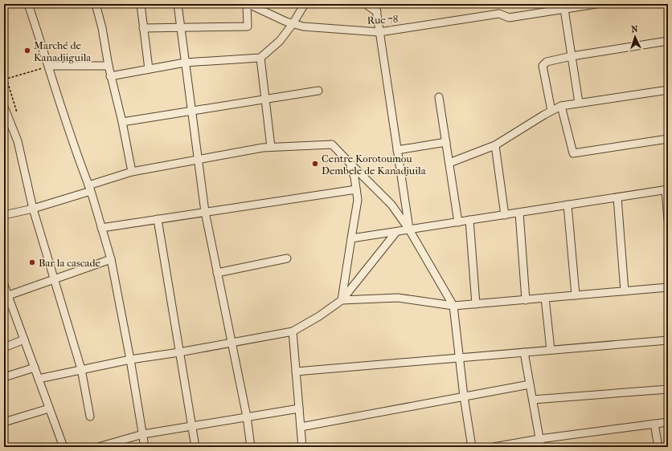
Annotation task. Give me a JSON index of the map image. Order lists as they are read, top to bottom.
{
  "streets": {
    "street": ["Rue 78"]
  },
  "places": ["Marché de Kanadjiguila", "Centre Korotoumou Dembele de Kanadjuila", "Bar la cascade"],
  "north": "top"
}
